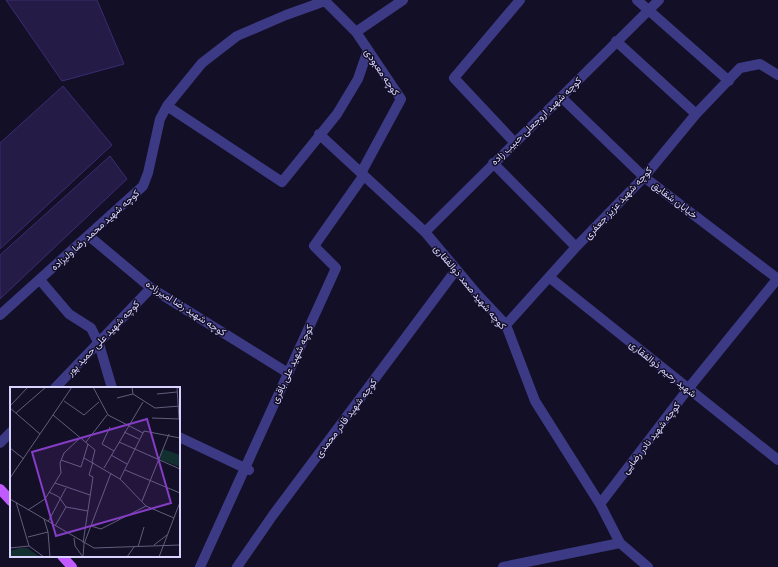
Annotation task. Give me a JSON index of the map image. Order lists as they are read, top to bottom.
{
  "streets": {
    "street": [
      "کوچه معبودی",
      "کوچه شهید اروجعلی حبیب زاده",
      "خیابان شقایق",
      "کوچه شهید عزیز جعفری",
      "کوچه شهید محمد رضا ولیزاده",
      "کوچه شهید صمد ذوالفقاری",
      "کوچه شهید رضا امیرزاده",
      "کوچه شهید علی حمید پور",
      "کوچه شهید علی باقری",
      "شهید رحیم ذوالفقاری",
      "کوچه شهید قادر محمدی",
      "کوچه شهید نادر رضایی"
    ]
  },
  "crossings": [
    ["کوچه معبودی", "کوچه شهید محمد رضا ولیزاده"],
    ["کوچه معبودی", "کوچه شهید صمد ذوالفقاری"],
    ["کوچه معبودی", "کوچه شهید علی باقری"],
    ["کوچه شهید اروجعلی حبیب زاده", "خیابان شقایق"],
    ["کوچه شهید اروجعلی حبیب زاده", "کوچه شهید صمد ذوالفقاری"],
    ["خیابان شقایق", "کوچه شهید عزیز جعفری"],
    ["خیابان شقایق", "کوچه شهید نادر رضایی"],
    ["کوچه شهید عزیز جعفری", "کوچه شهید صمد ذوالفقاری"],
    ["کوچه شهید عزیز جعفری", "شهید رحیم ذوالفقاری"],
    ["کوچه شهید محمد رضا ولیزاده", "کوچه شهید رضا امیرزاده"],
    ["کوچه شهید صمد ذوالفقاری", "کوچه شهید علی باقری"],
    ["کوچه شهید صمد ذوالفقاری", "کوچه شهید قادر محمدی"],
    ["کوچه شهید صمد ذوالفقاری", "کوچه شهید نادر رضایی"],
    ["کوچه شهید رضا امیرزاده", "کوچه شهید علی حمید پور"],
    ["کوچه شهید رضا امیرزاده", "کوچه شهید علی باقری"],
    ["شهید رحیم ذوالفقاری", "کوچه شهید نادر رضایی"]
  ]
}
